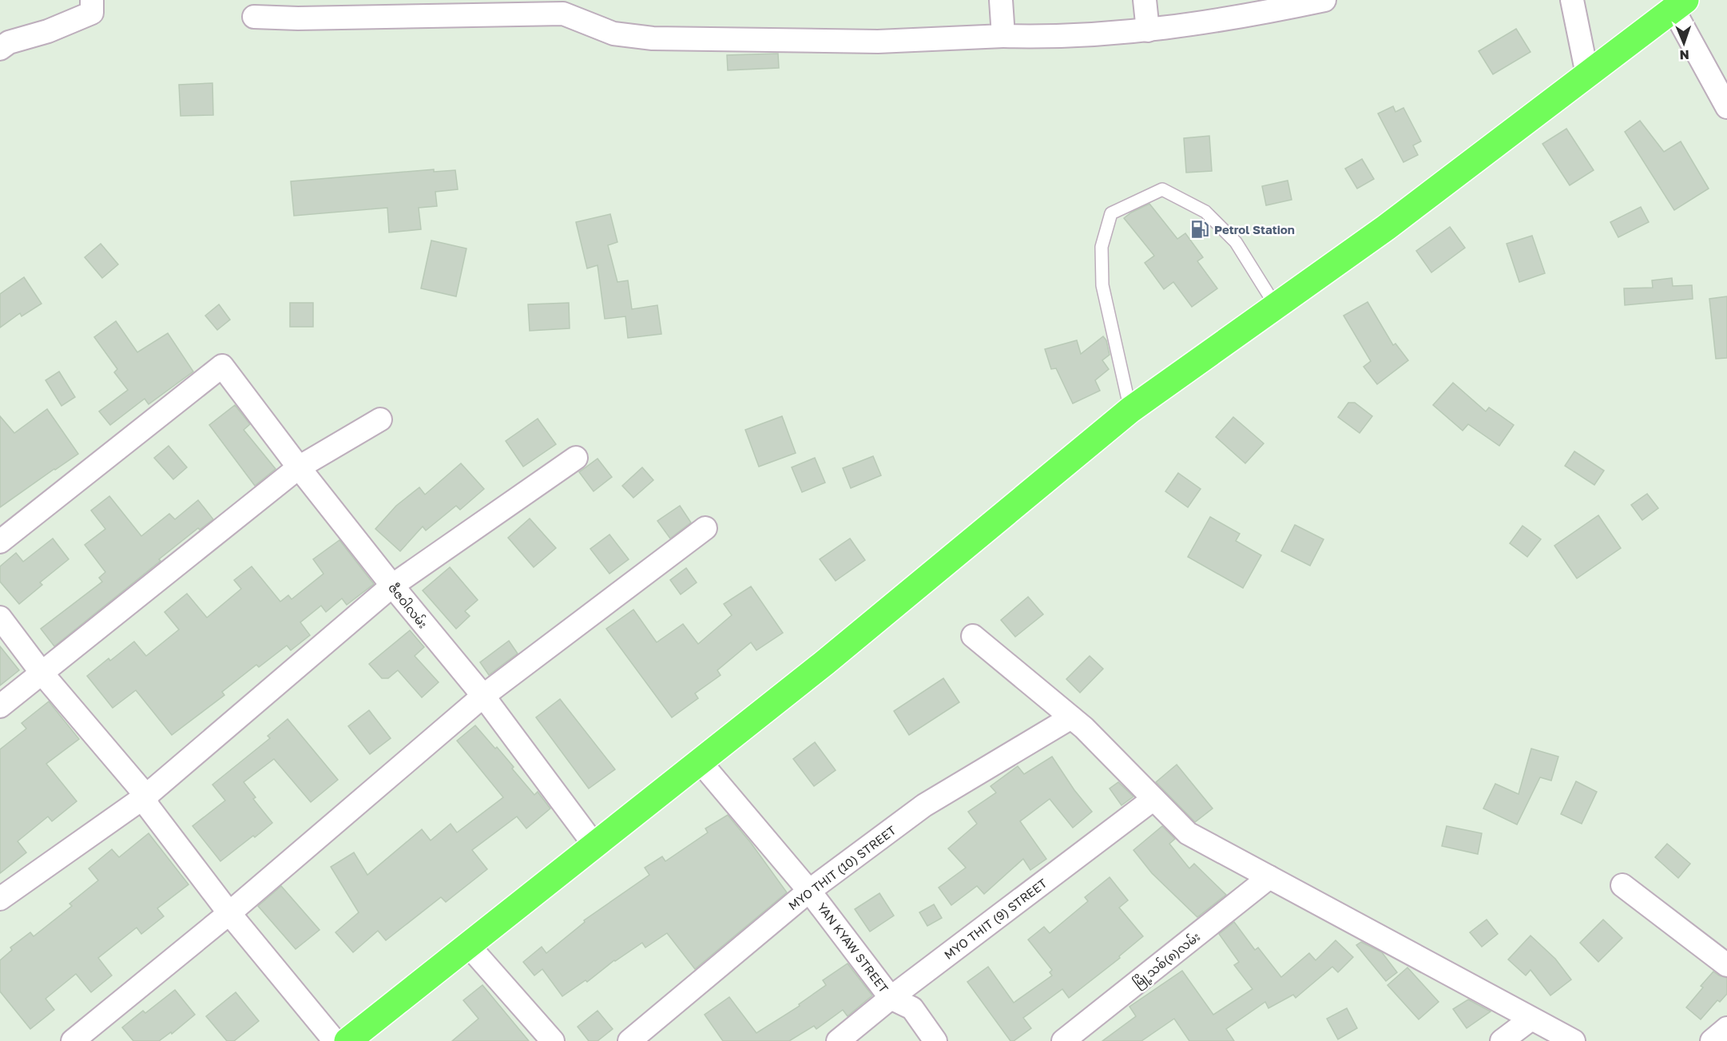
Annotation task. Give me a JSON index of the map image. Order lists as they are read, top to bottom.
{
  "streets": {
    "street": [
      "ဇီဇဝါလမ်း",
      "MYO THIT (10) STREET",
      "MYO THIT (9) STREET",
      "YAN KYAW STREET",
      "မြို့သစ်(၈)လမ်း"
    ]
  },
  "crossings": [
    ["MYO THIT (10) STREET", "YAN KYAW STREET"],
    ["MYO THIT (9) STREET", "YAN KYAW STREET"]
  ],
  "places": {
    "fuel station": ["Petrol Station"]
  },
  "north": "bottom"
}
